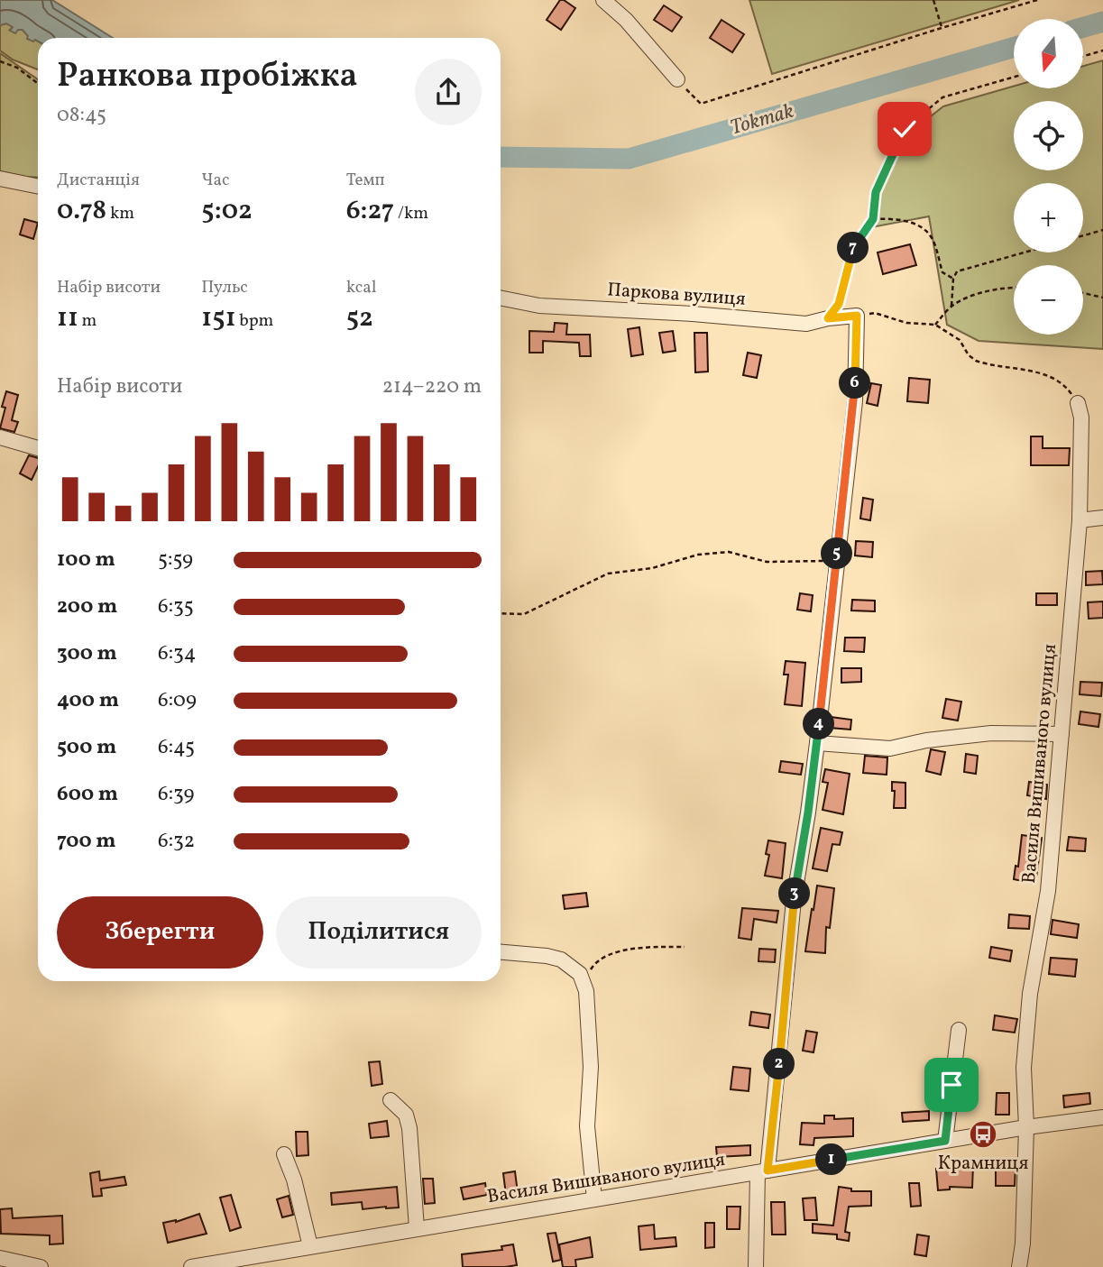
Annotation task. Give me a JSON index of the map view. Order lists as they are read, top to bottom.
{
  "streets": {
    "street": ["Паркова вулиця", "Василя Вишиваного вулиця"]
  },
  "water": ["Tokmak"],
  "places": {
    "bus stop": ["Крамниця"]
  },
  "north": "bottom",
  "page": {
    "map_buttons": ["+", "−"],
    "heading": ["Ранкова пробіжка", "08:45"],
    "stats": [
      ["Дистанція", "0.78 km"],
      ["Час", "5:02"],
      ["Темп", "6:27 /km"],
      ["Набір висоти", "11 m"],
      ["Пульс", "151 bpm"],
      ["kcal", "52"]
    ],
    "pins": [
      "7",
      "6",
      "5",
      "4",
      "3",
      "2",
      "1"
    ],
    "chart": ["Набір висоти", "214–220 m"],
    "list": [
      {
        "name": "100 m",
        "note": "5:59"
      },
      {
        "name": "200 m",
        "note": "6:35"
      },
      {
        "name": "300 m",
        "note": "6:34"
      },
      {
        "name": "400 m",
        "note": "6:09"
      },
      {
        "name": "500 m",
        "note": "6:45"
      },
      {
        "name": "600 m",
        "note": "6:39"
      },
      {
        "name": "700 m",
        "note": "6:32"
      }
    ],
    "buttons": ["Зберегти", "Поділитися"]
  }
}
